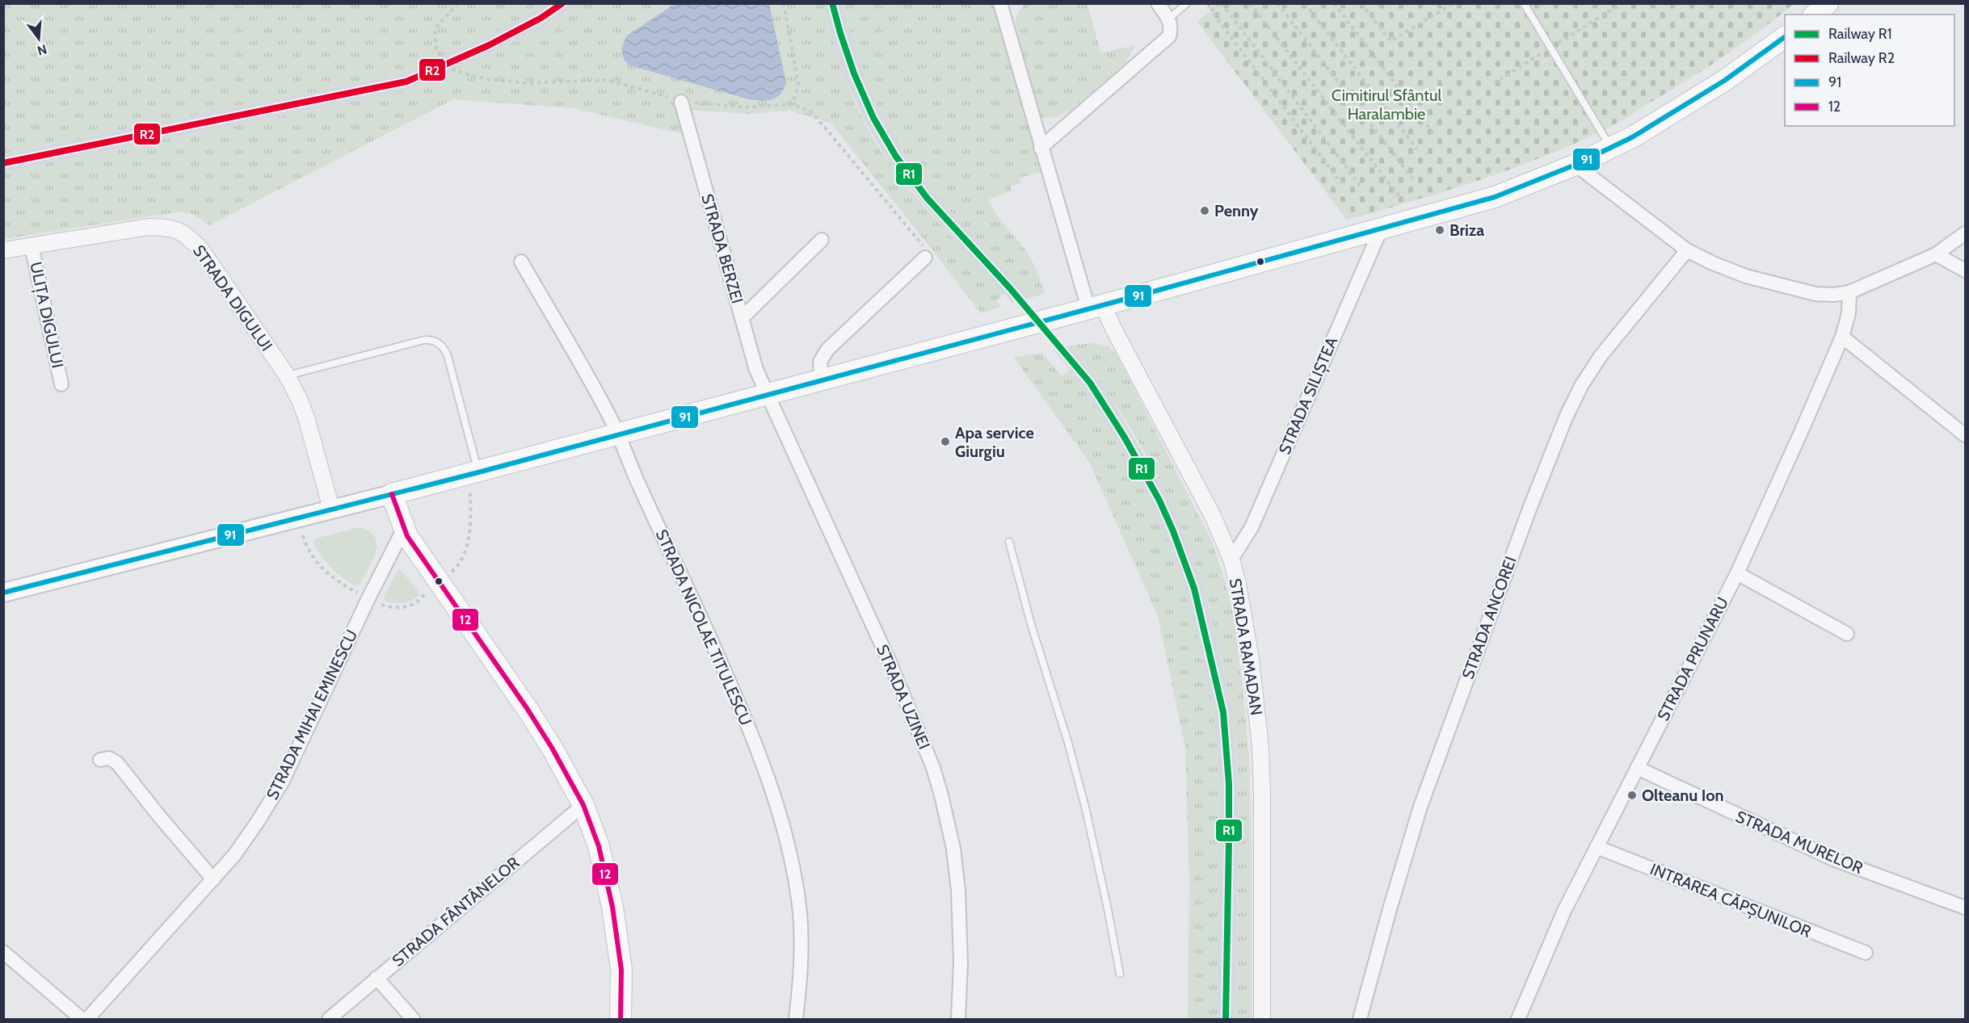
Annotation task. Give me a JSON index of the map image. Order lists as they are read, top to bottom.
{
  "streets": {
    "street": [
      "STRADA BERZEI",
      "STRADA DIGULUI",
      "ULIȚA DIGULUI",
      "STRADA SILIȘTEA",
      "STRADA ANCOREI",
      "STRADA NICOLAE TITULESCU",
      "STRADA RAMADAN",
      "STRADA PRUNARU",
      "STRADA UZINEI",
      "STRADA MIHAI EMINESCU",
      "STRADA MURELOR",
      "INTRAREA CĂPȘUNILOR",
      "STRADA FÂNTÂNELOR"
    ]
  },
  "crossings": [
    ["STRADA BERZEI", "STRADA UZINEI"],
    ["STRADA DIGULUI", "ULIȚA DIGULUI"],
    ["STRADA SILIȘTEA", "STRADA RAMADAN"],
    ["STRADA PRUNARU", "STRADA MURELOR"],
    ["STRADA PRUNARU", "INTRAREA CĂPȘUNILOR"]
  ],
  "parks": ["Cimitirul Sfântul Haralambie"],
  "places": [
    "Penny",
    "Briza",
    "Apa service Giurgiu",
    "Olteanu Ion"
  ],
  "lines": [
    "rail line R1",
    "rail line R2",
    "transit line 91",
    "transit line 12"
  ],
  "legend": [
    "Railway R1",
    "Railway R2",
    "91",
    "12"
  ],
  "north": "bottom"
}
